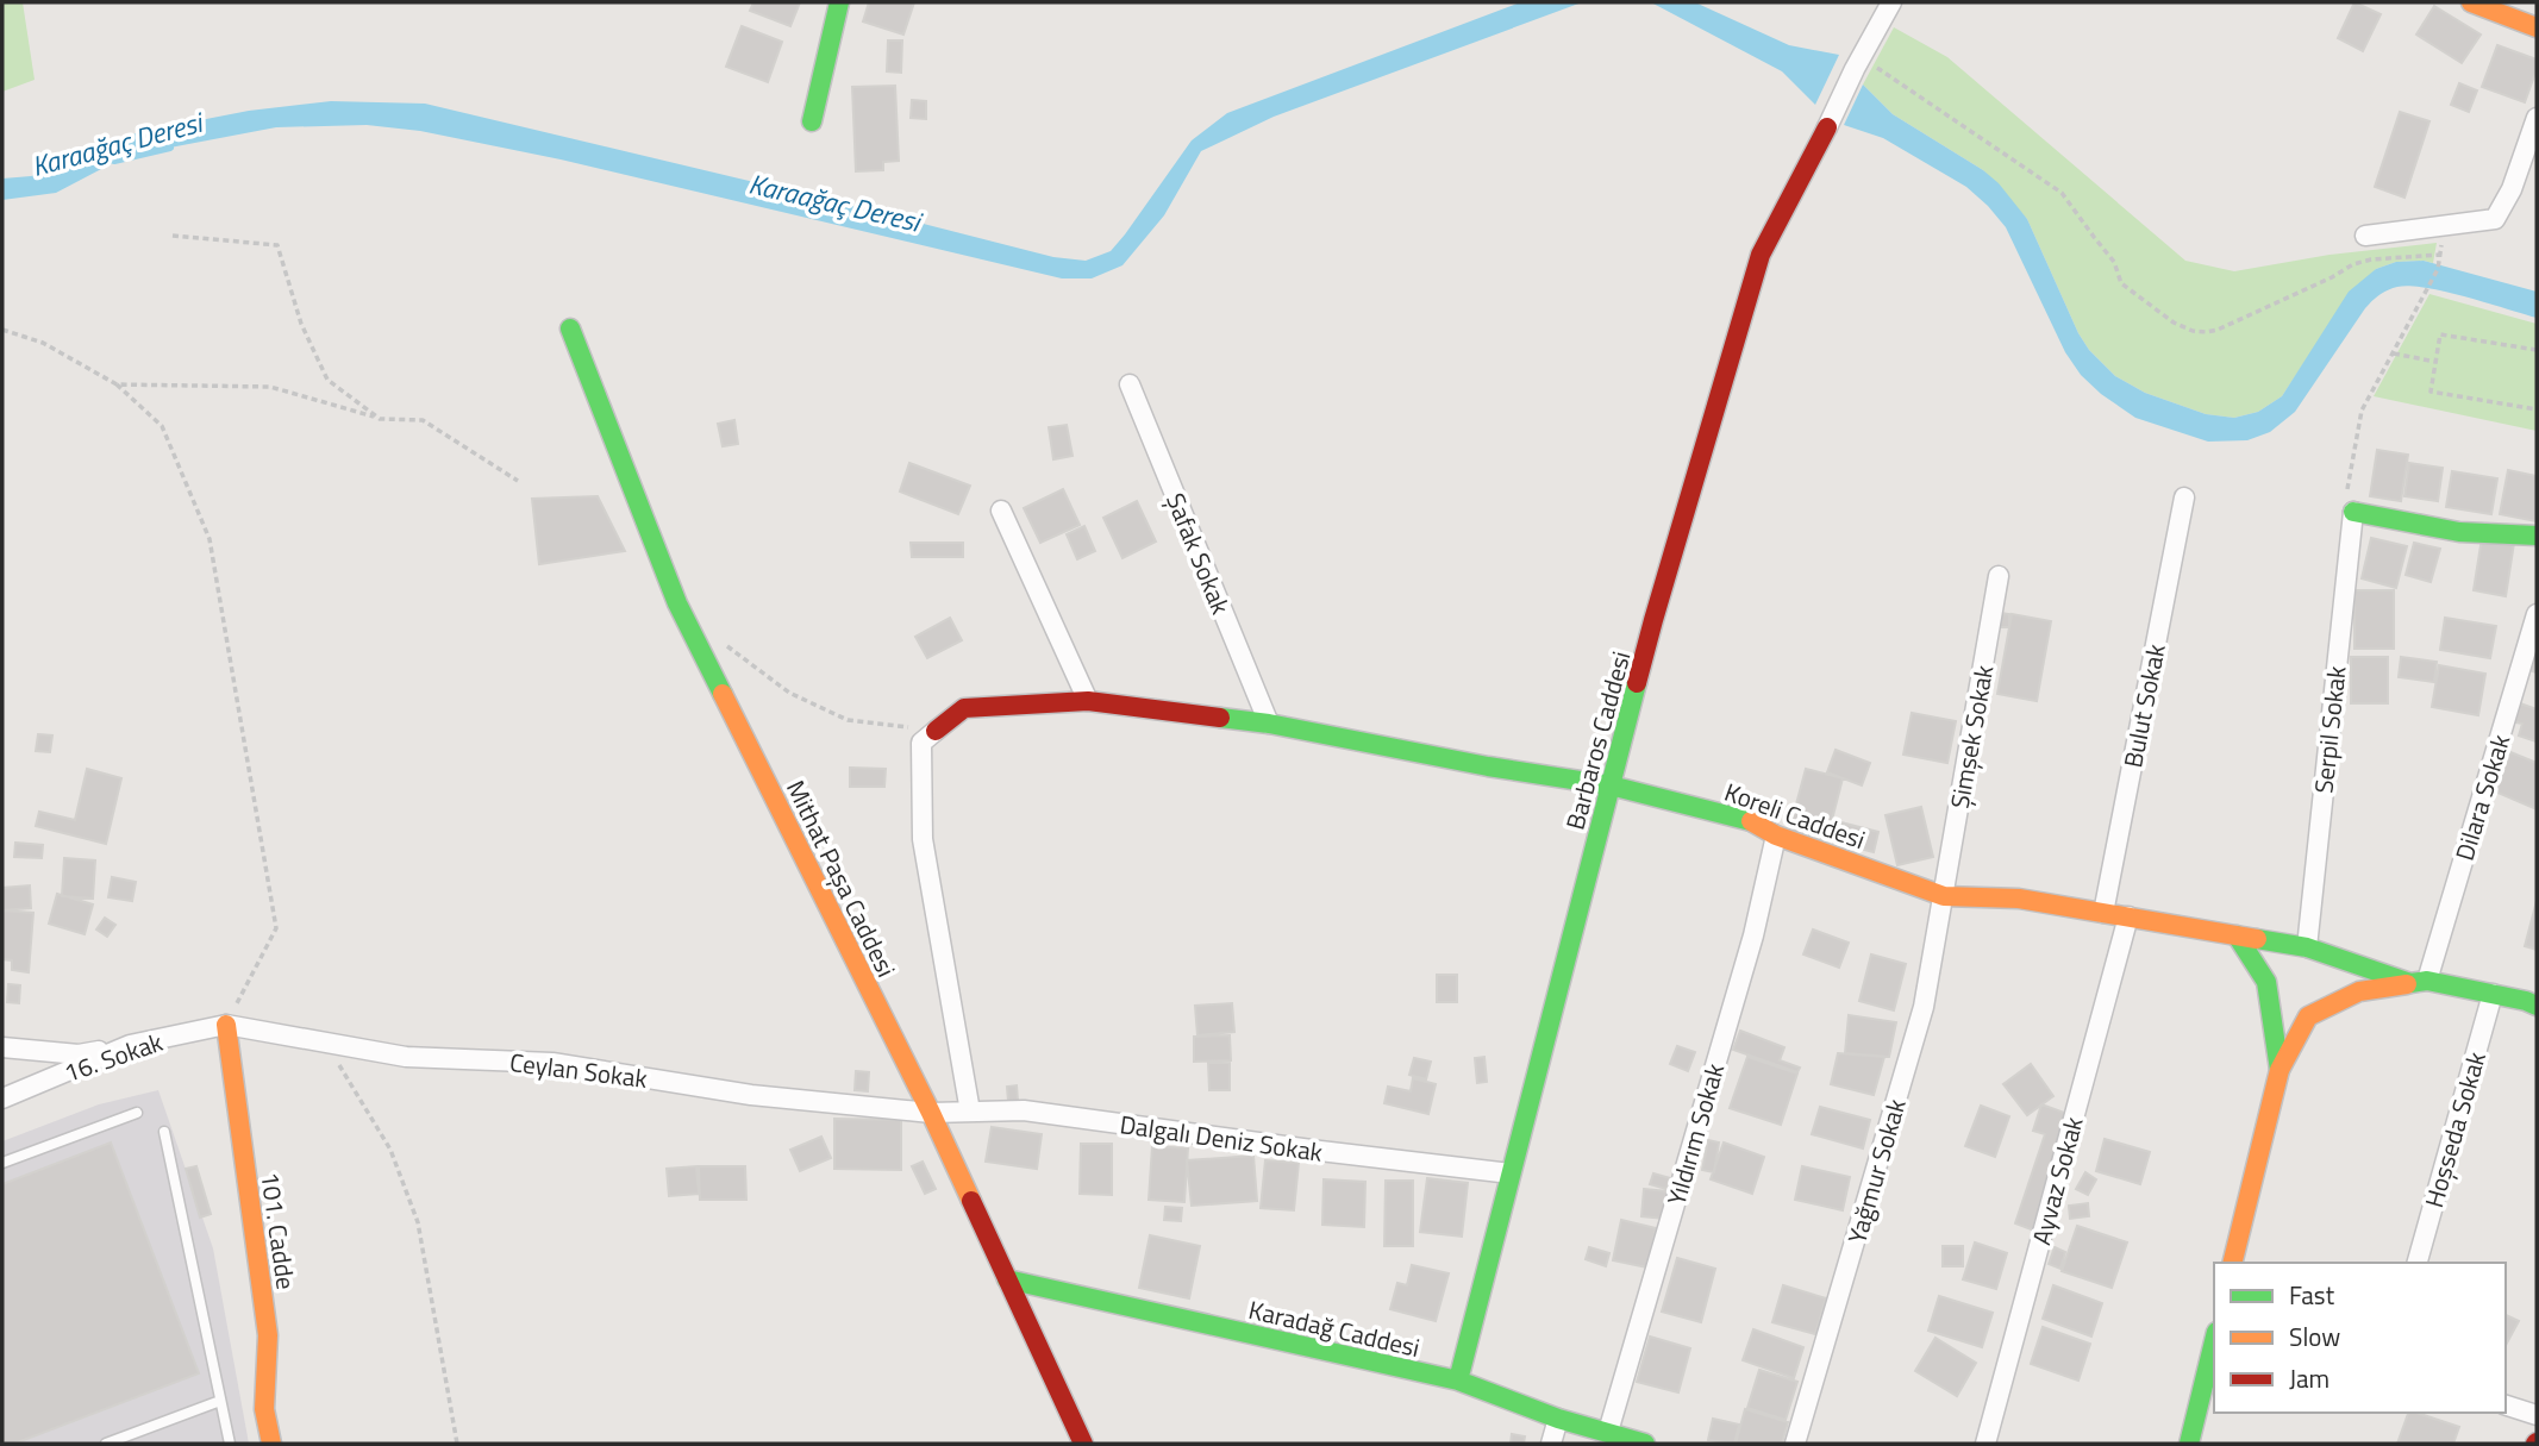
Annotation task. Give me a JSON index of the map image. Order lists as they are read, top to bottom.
{
  "streets": {
    "street": [
      "Şafak Sokak",
      "Bulut Sokak",
      "Serpil Sokak",
      "Şimşek Sokak",
      "Barbaros Caddesi",
      "Dilara Sokak",
      "Koreli Caddesi",
      "Mithat Paşa Caddesi",
      "16. Sokak",
      "Ceylan Sokak",
      "Hoşseda Sokak",
      "Yıldırım Sokak",
      "Dalgalı Deniz Sokak",
      "Yağmur Sokak",
      "Ayvaz Sokak",
      "101. Cadde",
      "Karadağ Caddesi"
    ]
  },
  "crossings": [
    ["Şafak Sokak", "Koreli Caddesi"],
    ["Bulut Sokak", "Koreli Caddesi"],
    ["Serpil Sokak", "Koreli Caddesi"],
    ["Şimşek Sokak", "Koreli Caddesi"],
    ["Şimşek Sokak", "Yağmur Sokak"],
    ["Barbaros Caddesi", "Koreli Caddesi"],
    ["Barbaros Caddesi", "Dalgalı Deniz Sokak"],
    ["Barbaros Caddesi", "Karadağ Caddesi"],
    ["Dilara Sokak", "Koreli Caddesi"],
    ["Koreli Caddesi", "Hoşseda Sokak"],
    ["Koreli Caddesi", "Yıldırım Sokak"],
    ["Koreli Caddesi", "Yağmur Sokak"],
    ["Koreli Caddesi", "Ayvaz Sokak"],
    ["Mithat Paşa Caddesi", "Ceylan Sokak"],
    ["Mithat Paşa Caddesi", "Dalgalı Deniz Sokak"],
    ["Mithat Paşa Caddesi", "Karadağ Caddesi"],
    ["16. Sokak", "Ceylan Sokak"],
    ["16. Sokak", "101. Cadde"],
    ["Ceylan Sokak", "Dalgalı Deniz Sokak"],
    ["Ceylan Sokak", "101. Cadde"],
    ["Yıldırım Sokak", "Karadağ Caddesi"]
  ],
  "water": ["Karaağaç Deresi"],
  "legend": ["Fast", "Slow", "Jam"]
}
